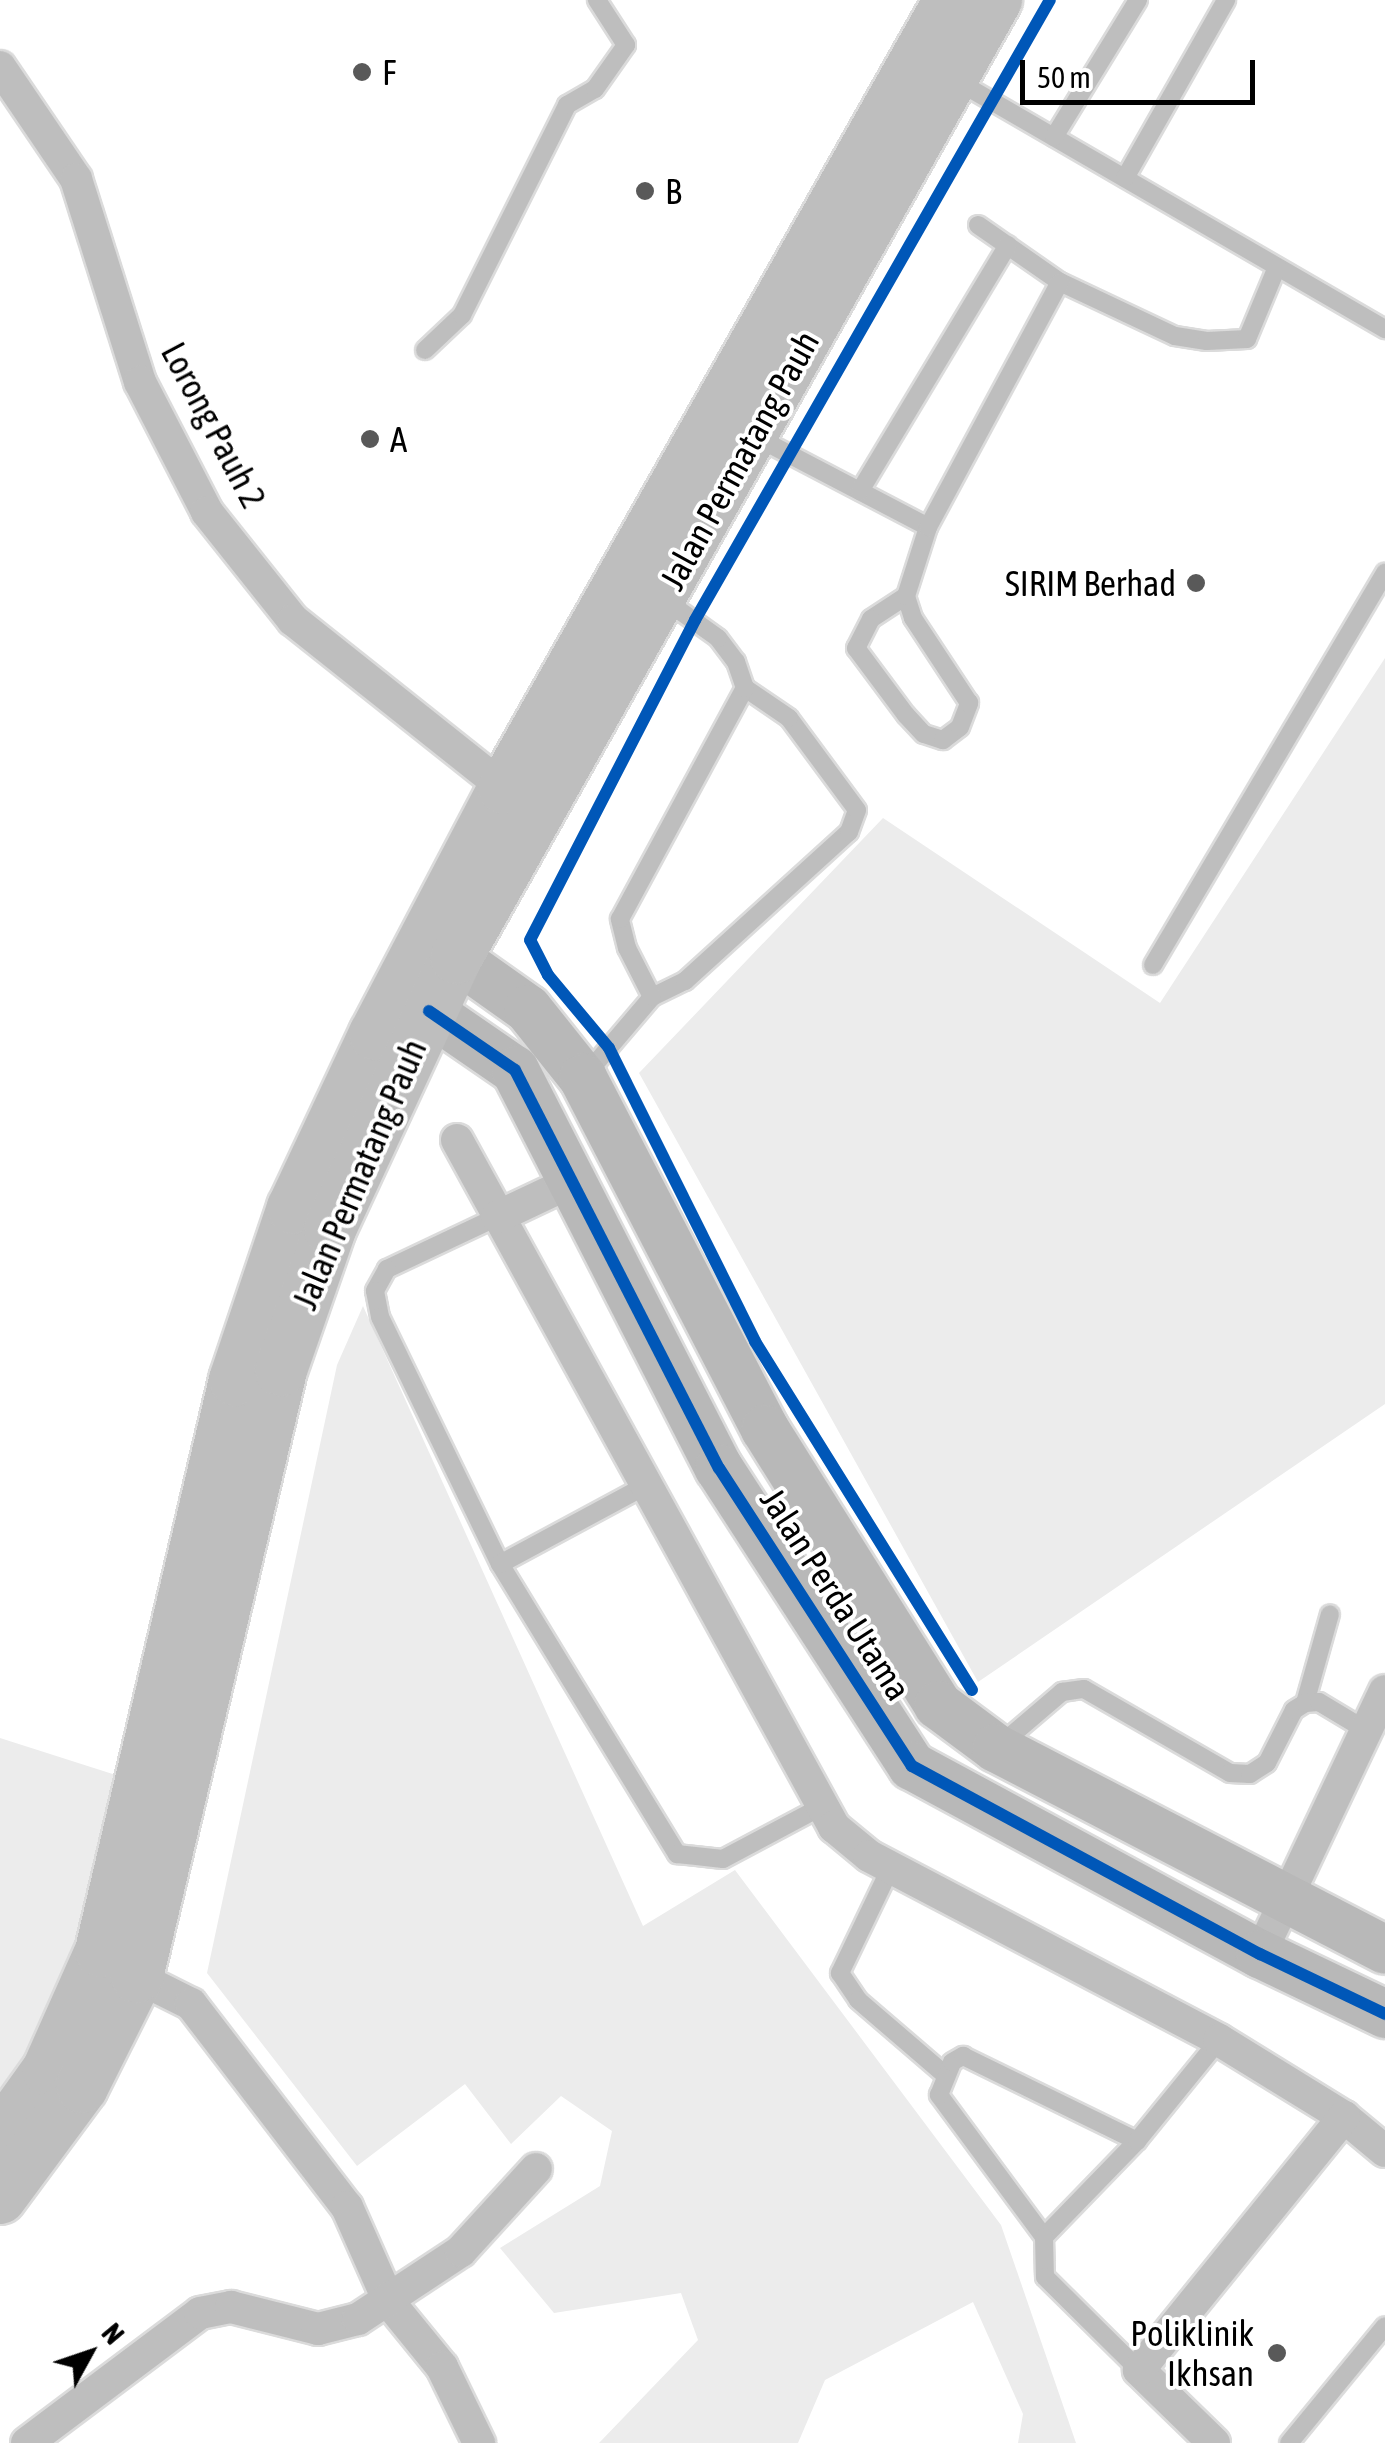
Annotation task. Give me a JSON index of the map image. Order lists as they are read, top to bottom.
{
  "streets": {
    "main road": ["Jalan Permatang Pauh"],
    "street": ["Lorong Pauh 2", "Jalan Perda Utama"]
  },
  "crossings": [
    ["Lorong Pauh 2", "Jalan Permatang Pauh"],
    ["Jalan Permatang Pauh", "Jalan Perda Utama"]
  ],
  "places": [
    "F",
    "B",
    "A",
    "SIRIM Berhad",
    "Poliklinik Ikhsan"
  ],
  "scale_bar": "50 m",
  "north": "top right"
}
